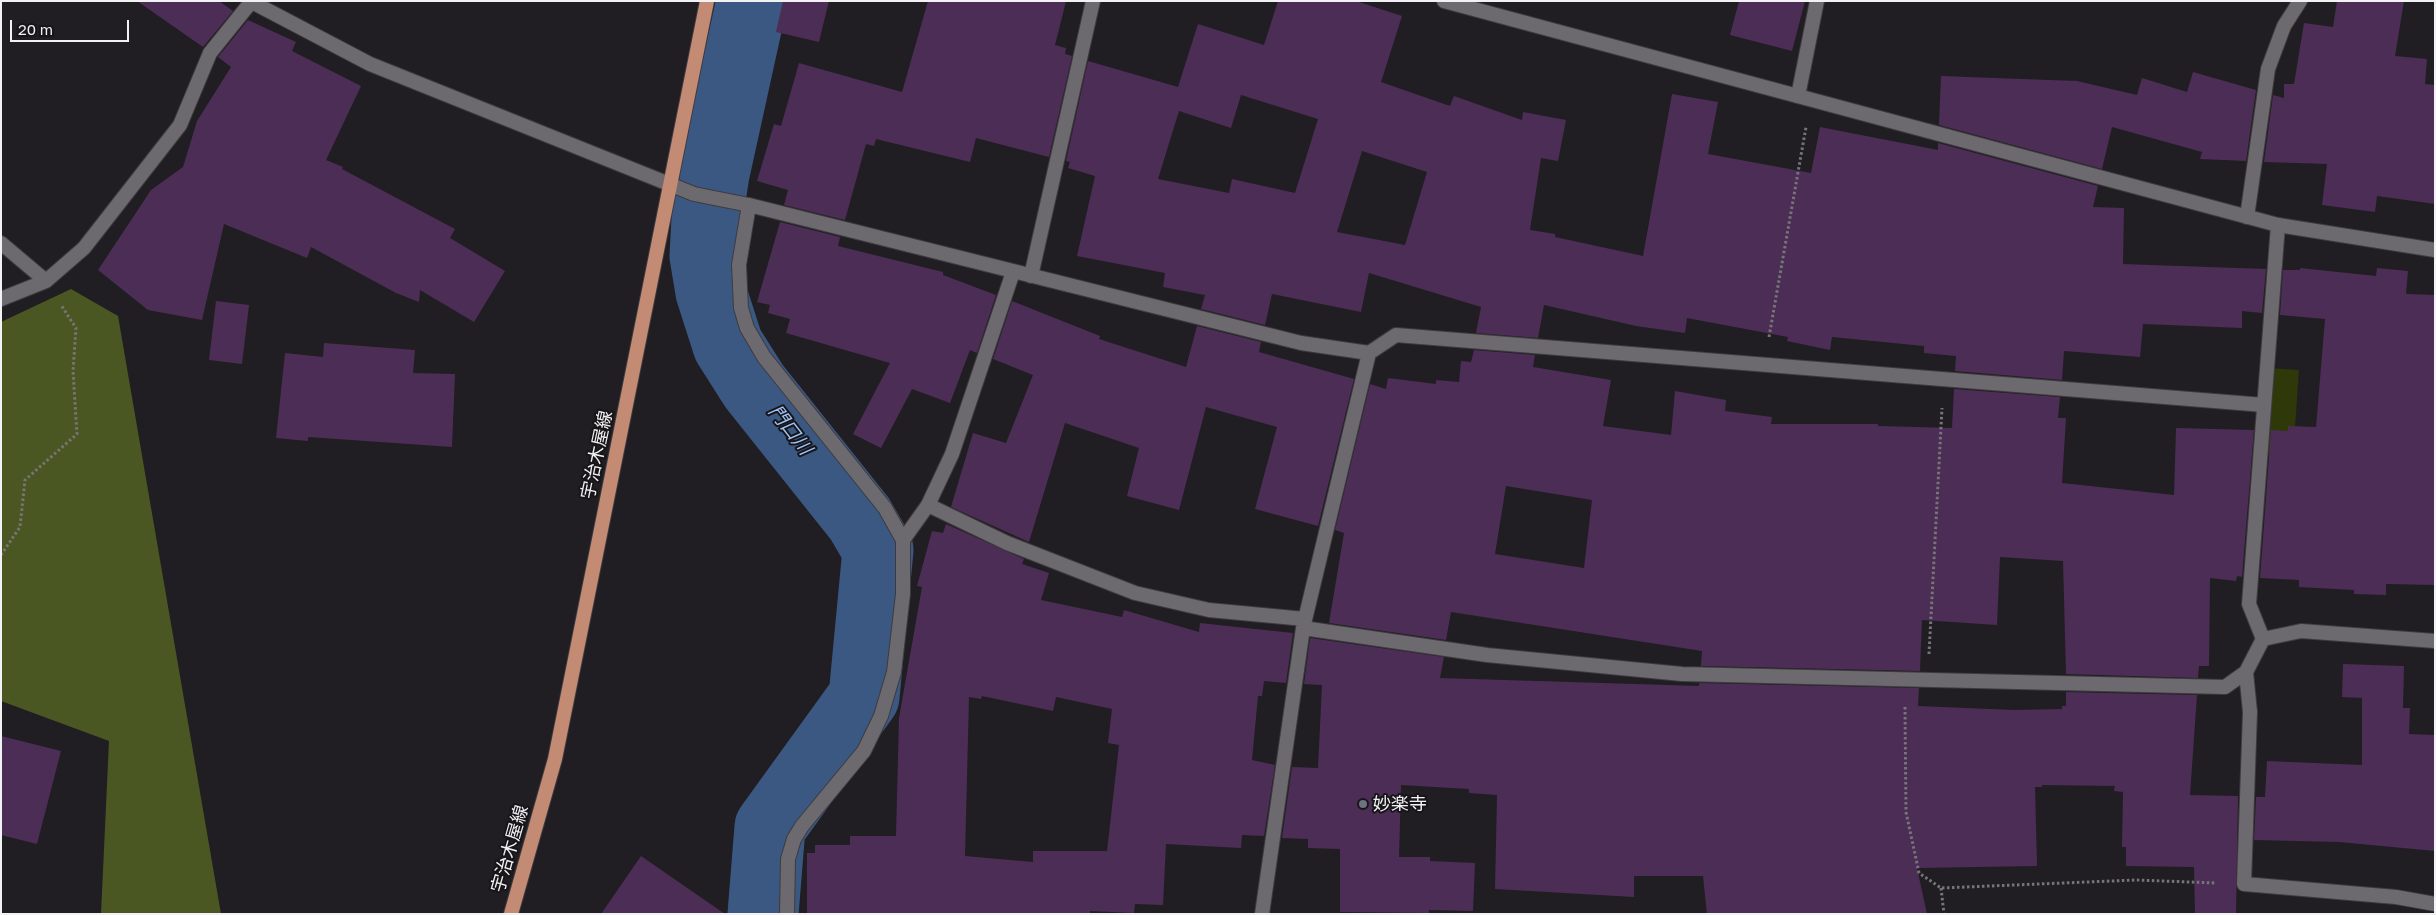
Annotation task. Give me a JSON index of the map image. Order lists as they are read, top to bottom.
{
  "streets": {
    "main road": ["宇治木屋線"]
  },
  "water": ["門口川"],
  "places": ["妙楽寺"],
  "scale_bar": "20 m"
}
